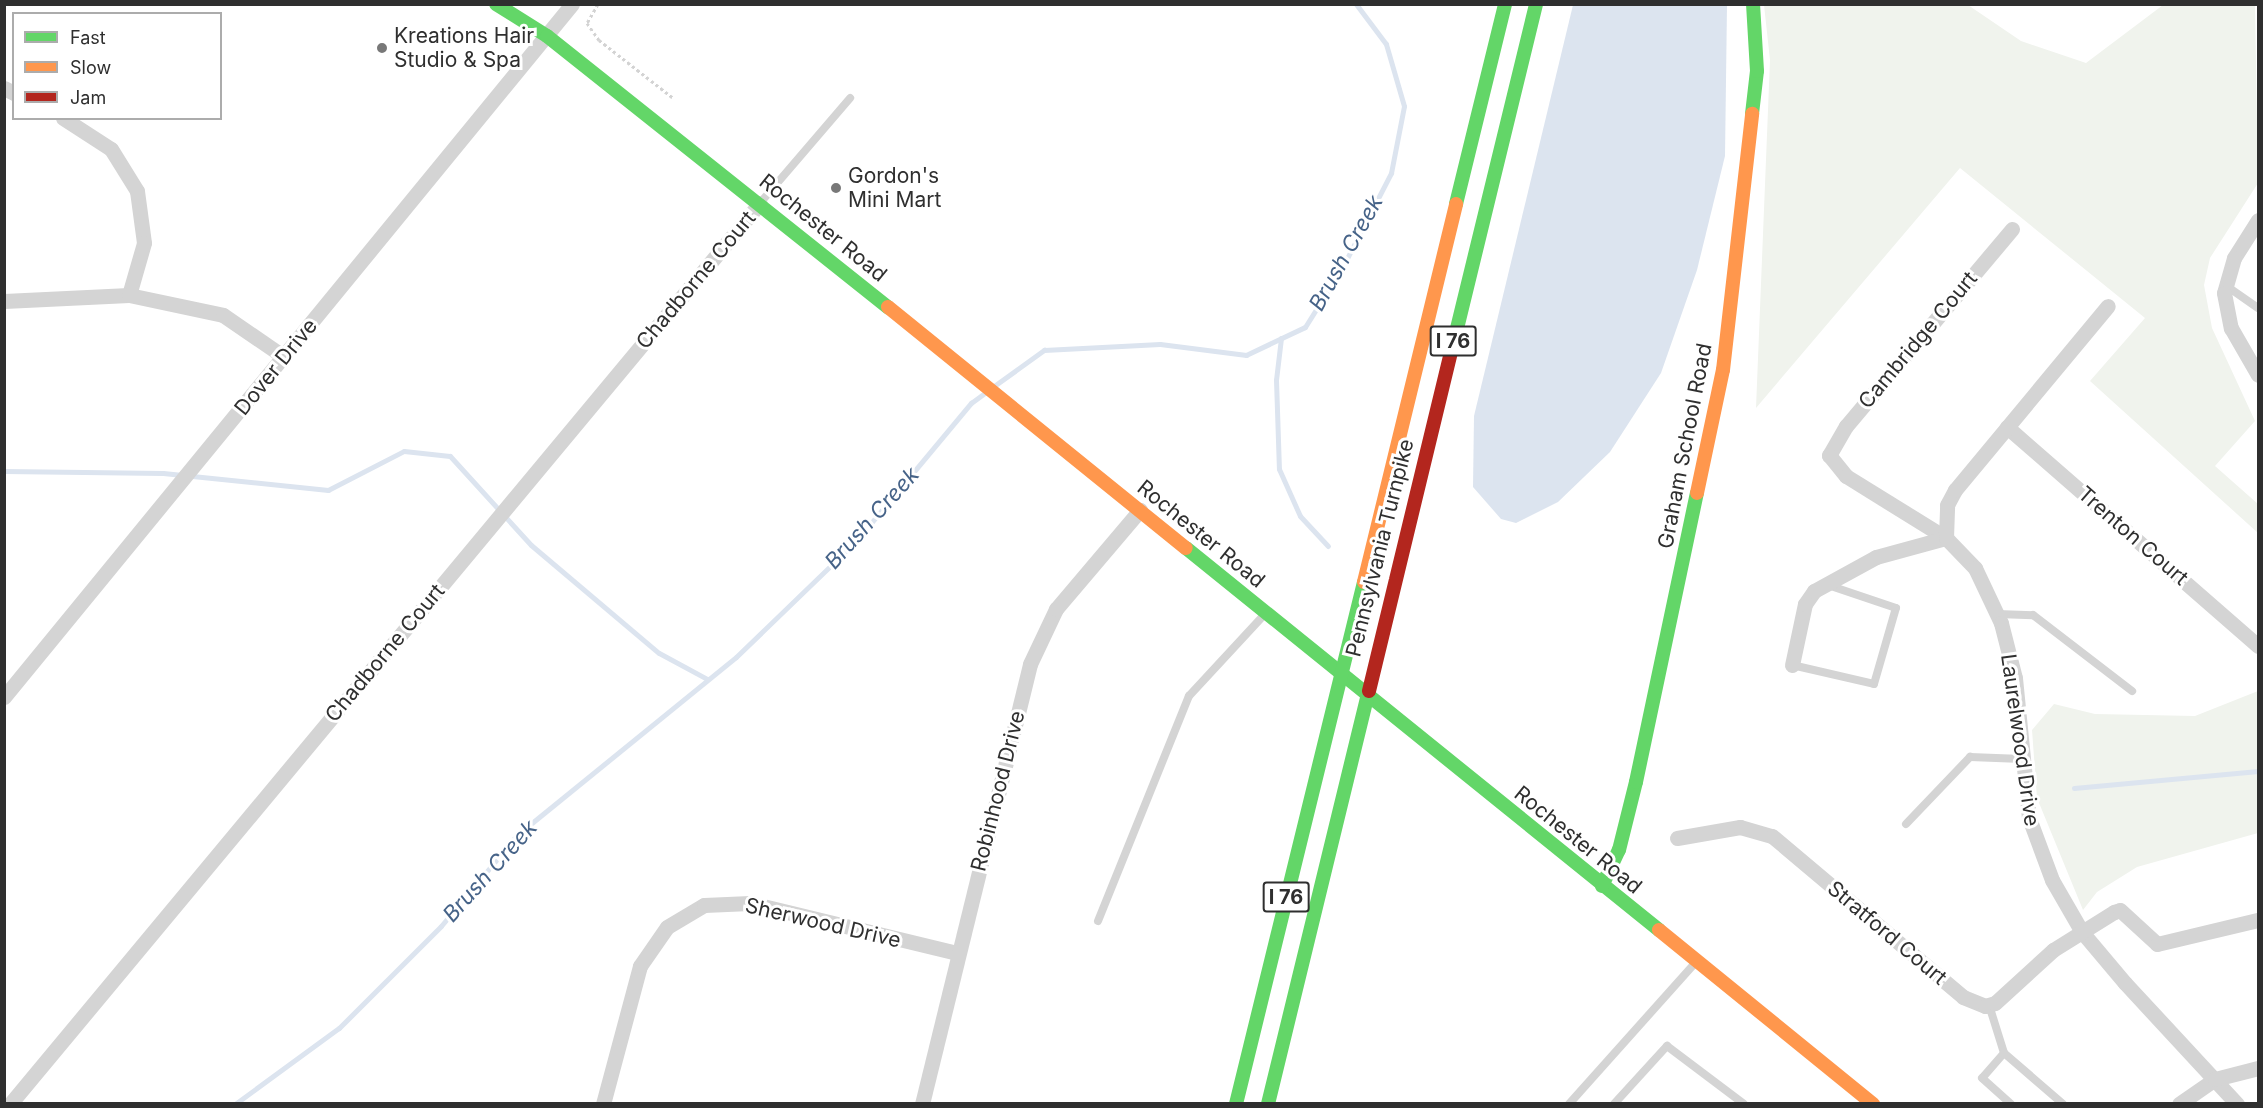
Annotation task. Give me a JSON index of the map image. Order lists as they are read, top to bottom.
{
  "streets": {
    "main road": [
      "Rochester Road",
      "I 76",
      "Graham School Road",
      "Pennsylvania Turnpike"
    ],
    "street": [
      "Chadborne Court",
      "Cambridge Court",
      "Dover Drive",
      "Trenton Court",
      "Laurelwood Drive",
      "Robinhood Drive",
      "Sherwood Drive",
      "Stratford Court"
    ]
  },
  "crossings": [
    ["Rochester Road", "Chadborne Court"],
    ["Rochester Road", "Dover Drive"],
    ["Rochester Road", "Graham School Road"],
    ["Rochester Road", "Robinhood Drive"],
    ["Cambridge Court", "Laurelwood Drive"],
    ["Robinhood Drive", "Sherwood Drive"]
  ],
  "water": ["Brush Creek"],
  "places": ["Kreations Hair Studio & Spa", "Gordon's Mini Mart"],
  "legend": ["Fast", "Slow", "Jam"]
}
